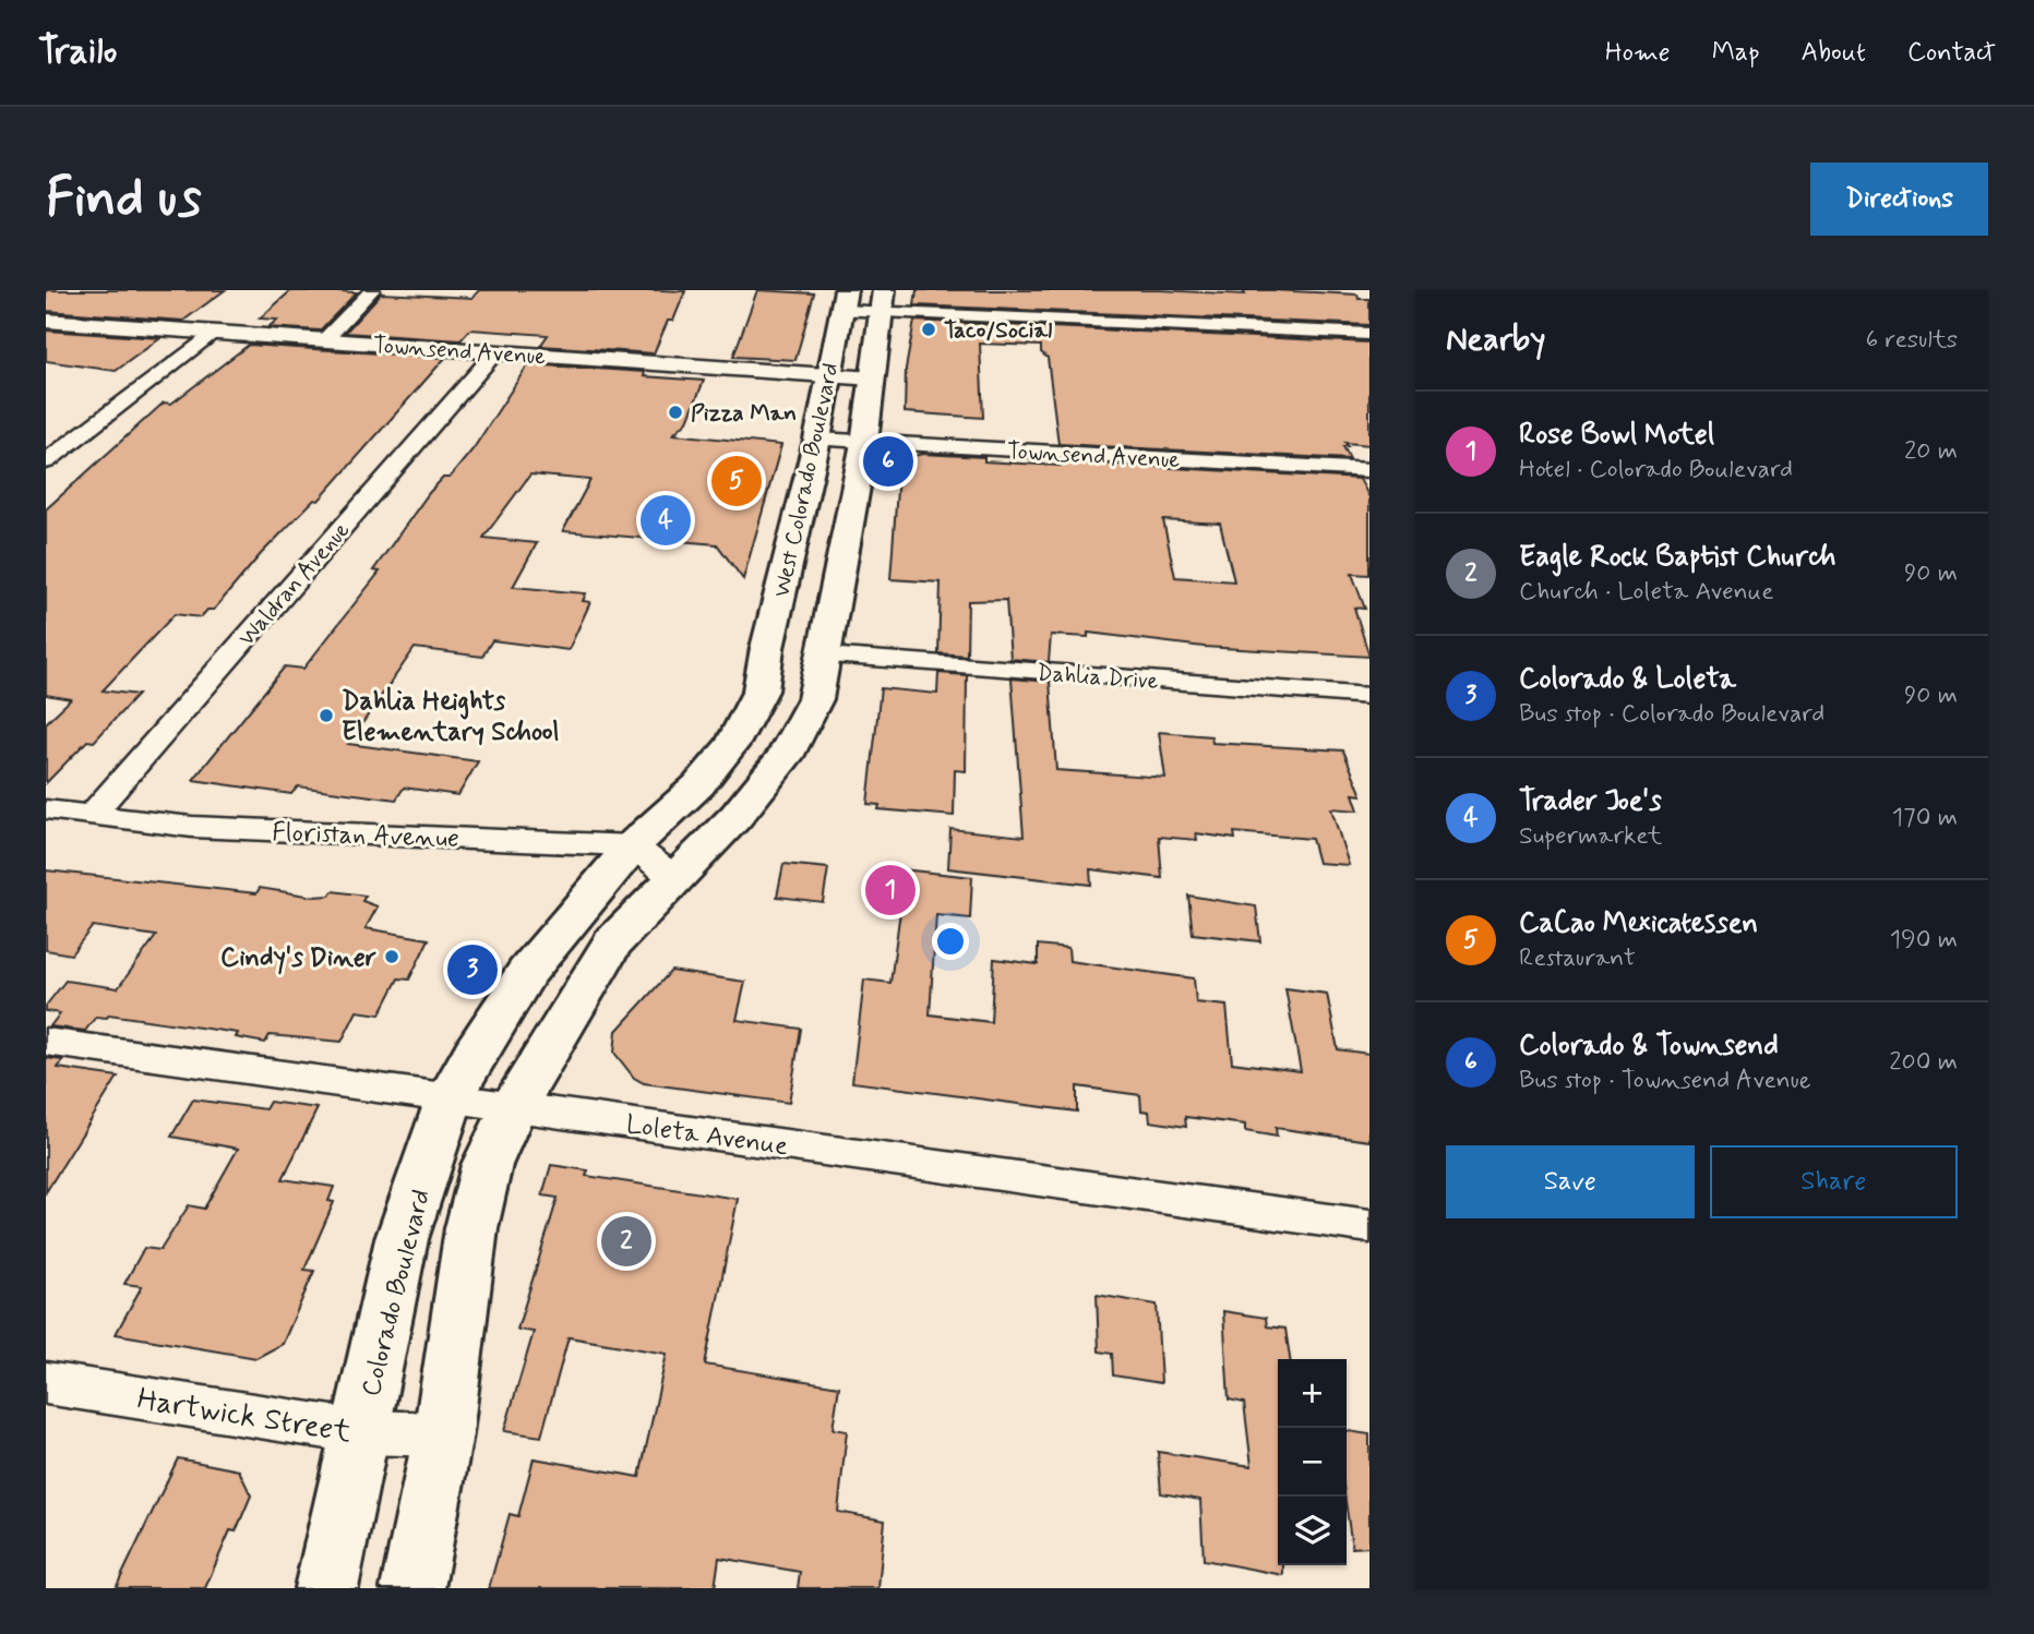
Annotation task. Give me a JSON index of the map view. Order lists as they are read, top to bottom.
{
  "streets": {
    "main road": ["West Colorado Boulevard", "Colorado Boulevard"],
    "street": [
      "Townsend Avenue",
      "Waldran Avenue",
      "Dahlia Drive",
      "Floristan Avenue",
      "Loleta Avenue",
      "Hartwick Street"
    ]
  },
  "crossings": [
    ["Townsend Avenue", "West Colorado Boulevard"],
    ["Townsend Avenue", "Waldran Avenue"],
    ["West Colorado Boulevard", "Dahlia Drive"],
    ["West Colorado Boulevard", "Colorado Boulevard"],
    ["Waldran Avenue", "Floristan Avenue"],
    ["Floristan Avenue", "Colorado Boulevard"],
    ["Loleta Avenue", "Colorado Boulevard"],
    ["Colorado Boulevard", "Hartwick Street"]
  ],
  "places": [
    "Taco/Social",
    "Pizza Man",
    "Dahlia Heights Elementary School",
    "Cindy's Diner"
  ],
  "page": {
    "header": "Trailo",
    "nav": [
      "Home",
      "Map",
      "About",
      "Contact"
    ],
    "buttons": [
      "Directions",
      ["Save", "Share"]
    ],
    "title": "Find us",
    "heading": ["Nearby", "6 results"],
    "list": [
      {
        "mark": "1",
        "name": "Rose Bowl Motel",
        "note": "Hotel · Colorado Boulevard",
        "value": "20 m"
      },
      {
        "mark": "2",
        "name": "Eagle Rock Baptist Church",
        "note": "Church · Loleta Avenue",
        "value": "90 m"
      },
      {
        "mark": "3",
        "name": "Colorado & Loleta",
        "note": "Bus stop · Colorado Boulevard",
        "value": "90 m"
      },
      {
        "mark": "4",
        "name": "Trader Joe's",
        "note": "Supermarket",
        "value": "170 m"
      },
      {
        "mark": "5",
        "name": "CaCao Mexicatessen",
        "note": "Restaurant",
        "value": "190 m"
      },
      {
        "mark": "6",
        "name": "Colorado & Townsend",
        "note": "Bus stop · Townsend Avenue",
        "value": "200 m"
      }
    ],
    "pins": [
      "6",
      "5",
      "4",
      "1",
      "3",
      "2"
    ],
    "map_buttons": ["+", "−"]
  }
}
